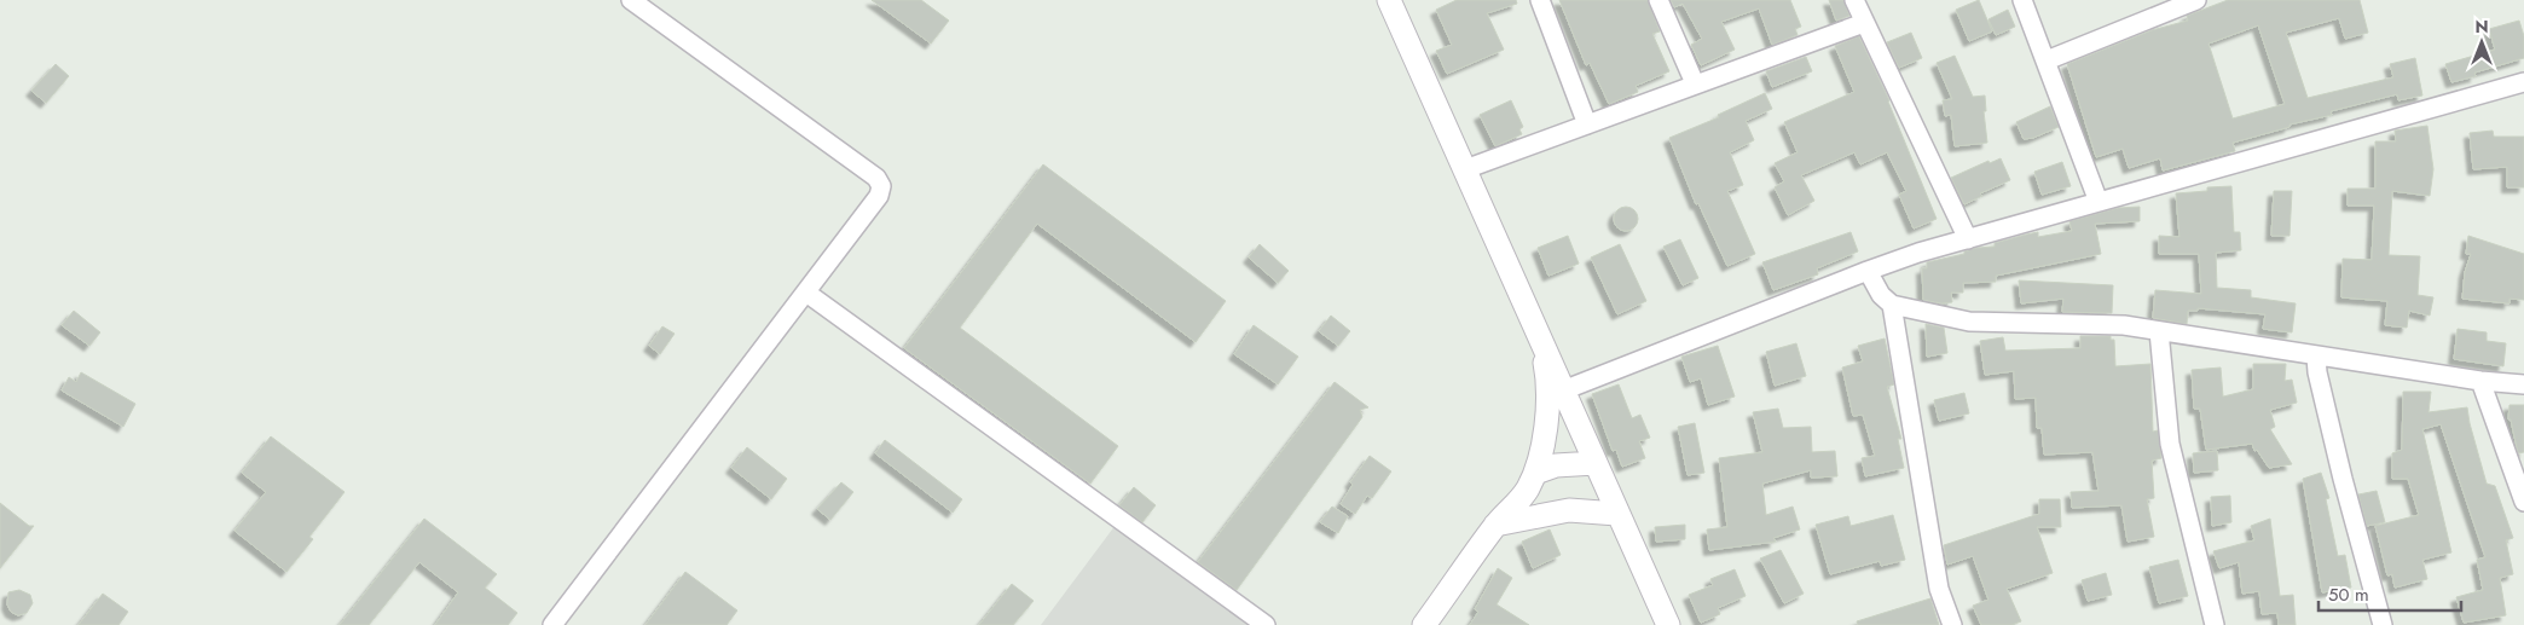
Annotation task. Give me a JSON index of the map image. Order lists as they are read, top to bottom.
{
  "scale_bar": "50 m",
  "north": "top"
}
